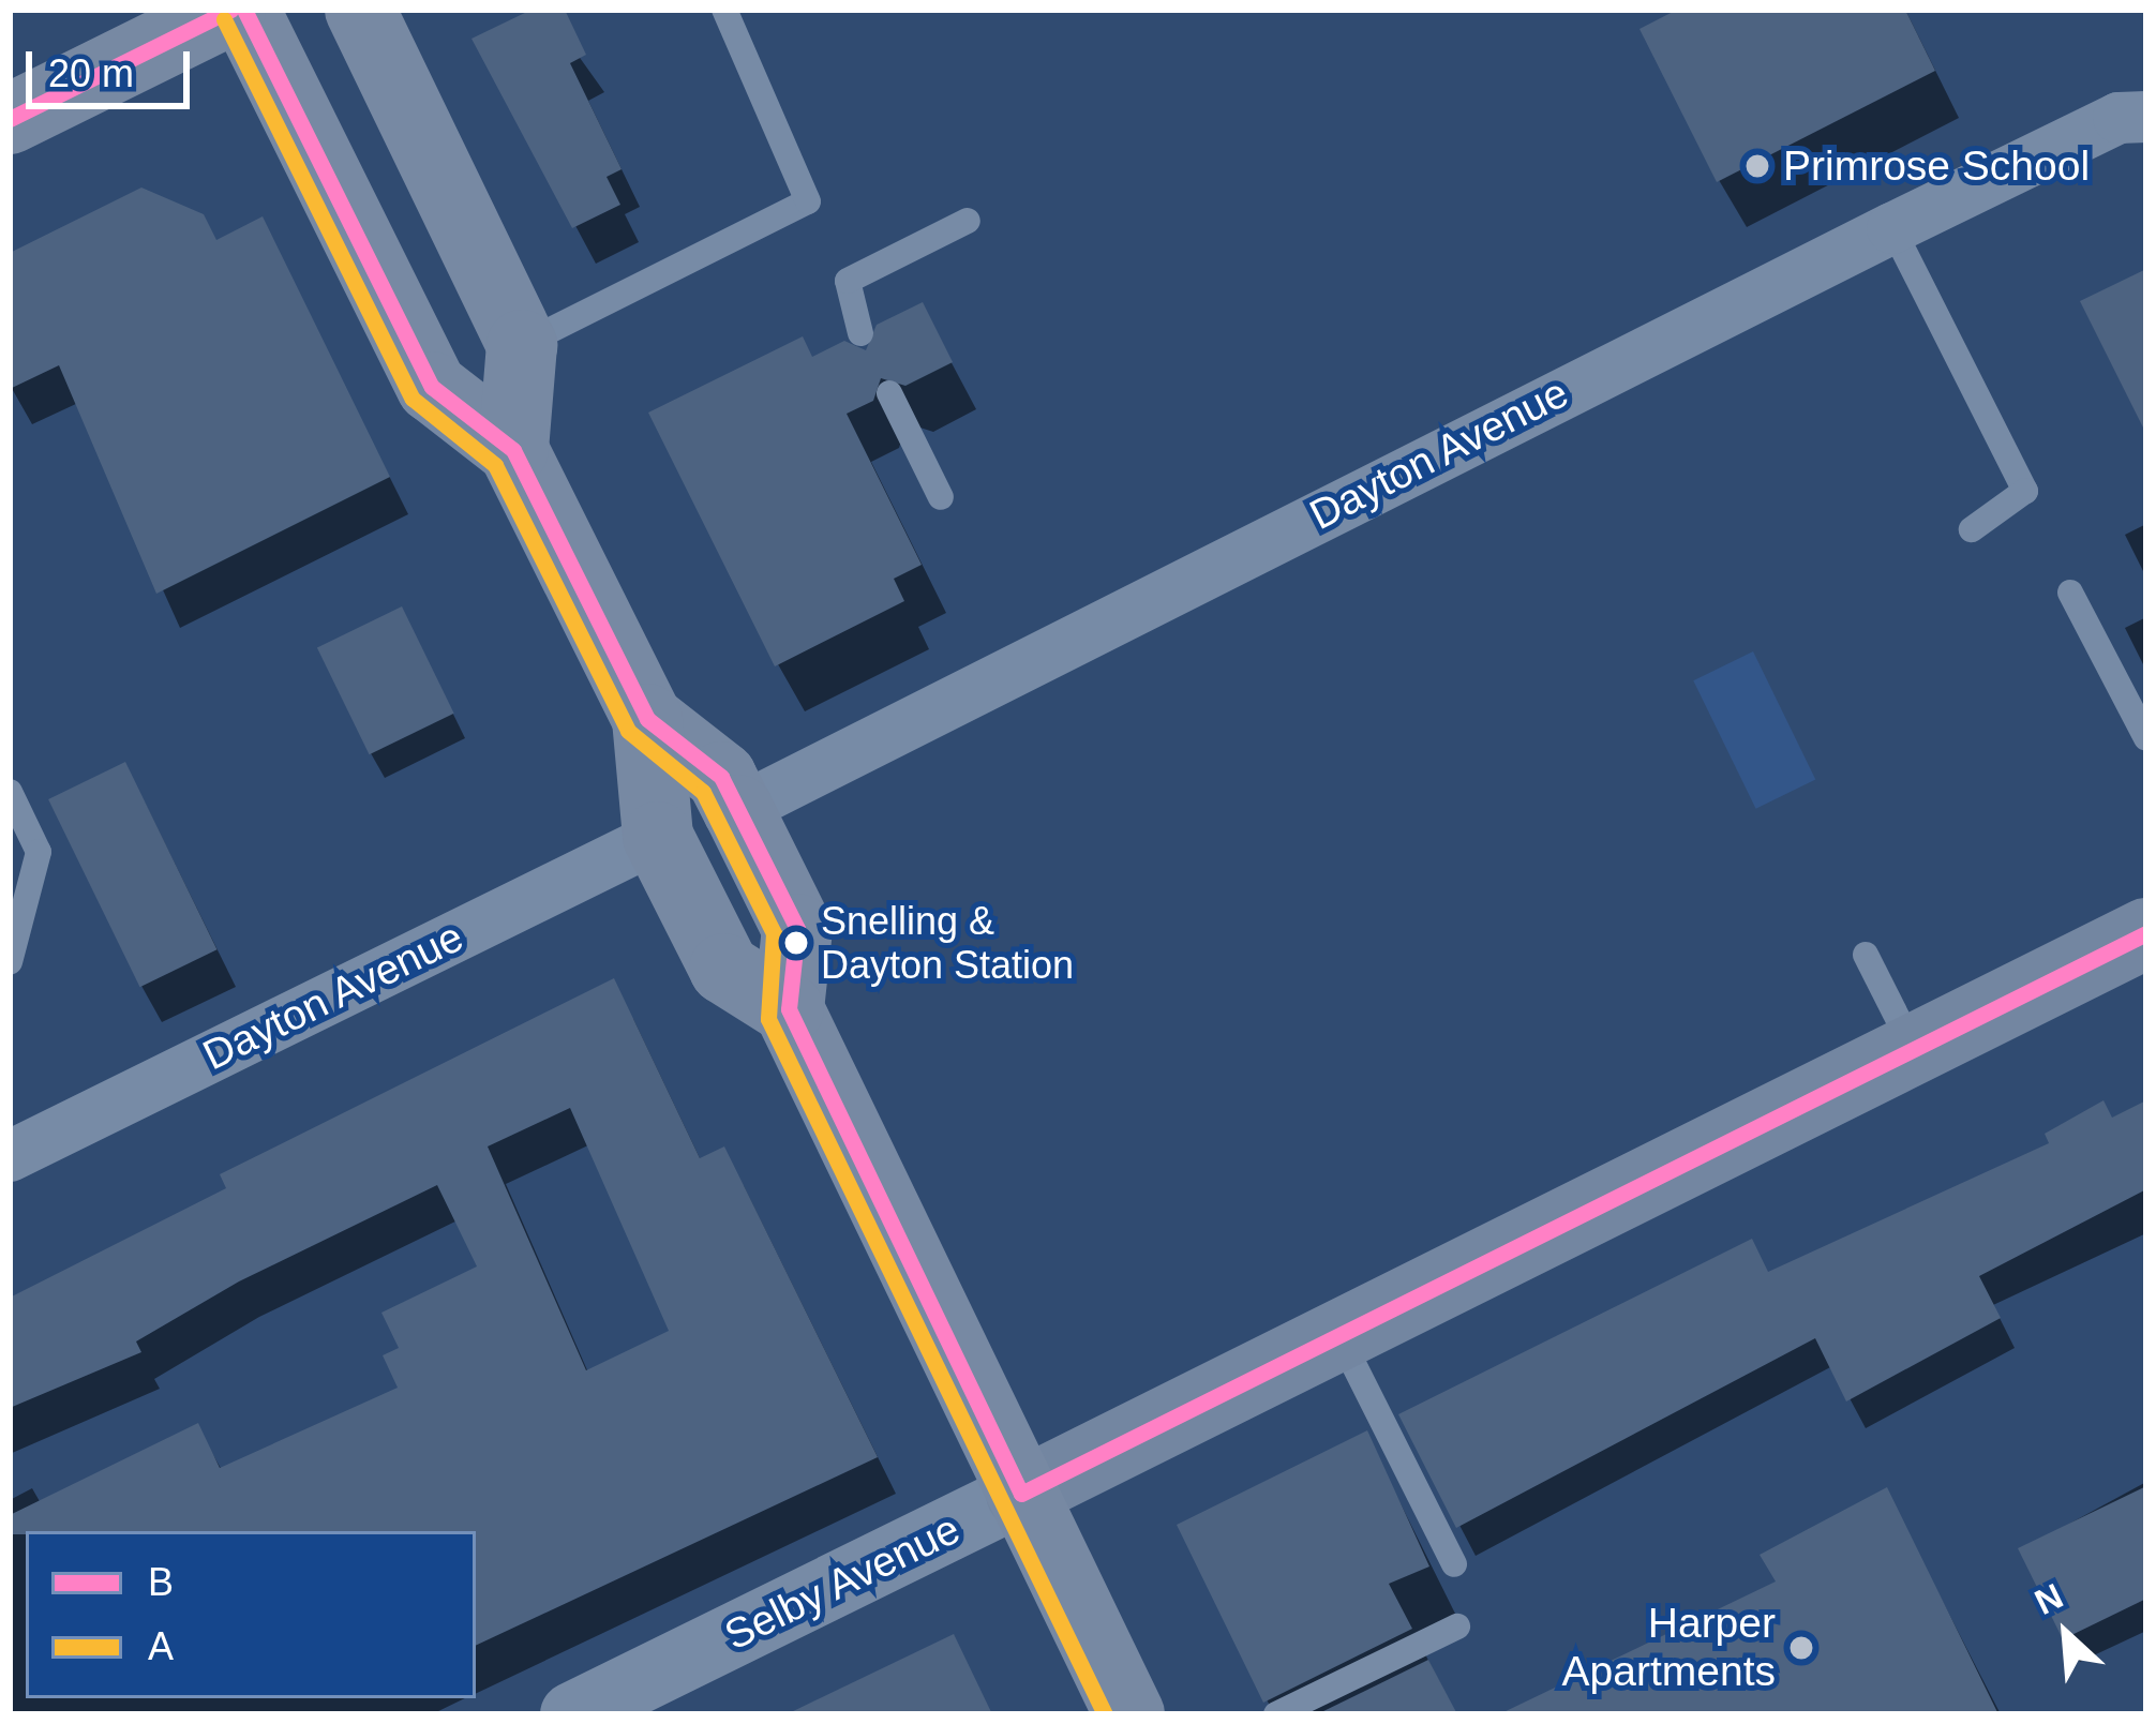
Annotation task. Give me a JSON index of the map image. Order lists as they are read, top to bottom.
{
  "streets": {
    "main road": ["Selby Avenue"],
    "street": ["Dayton Avenue"]
  },
  "places": ["Primrose School", "Snelling & Dayton Station", "Harper Apartments"],
  "lines": ["transit line B", "transit line A"],
  "legend": ["B", "A"],
  "scale_bar": "20 m",
  "north": "top left"
}
